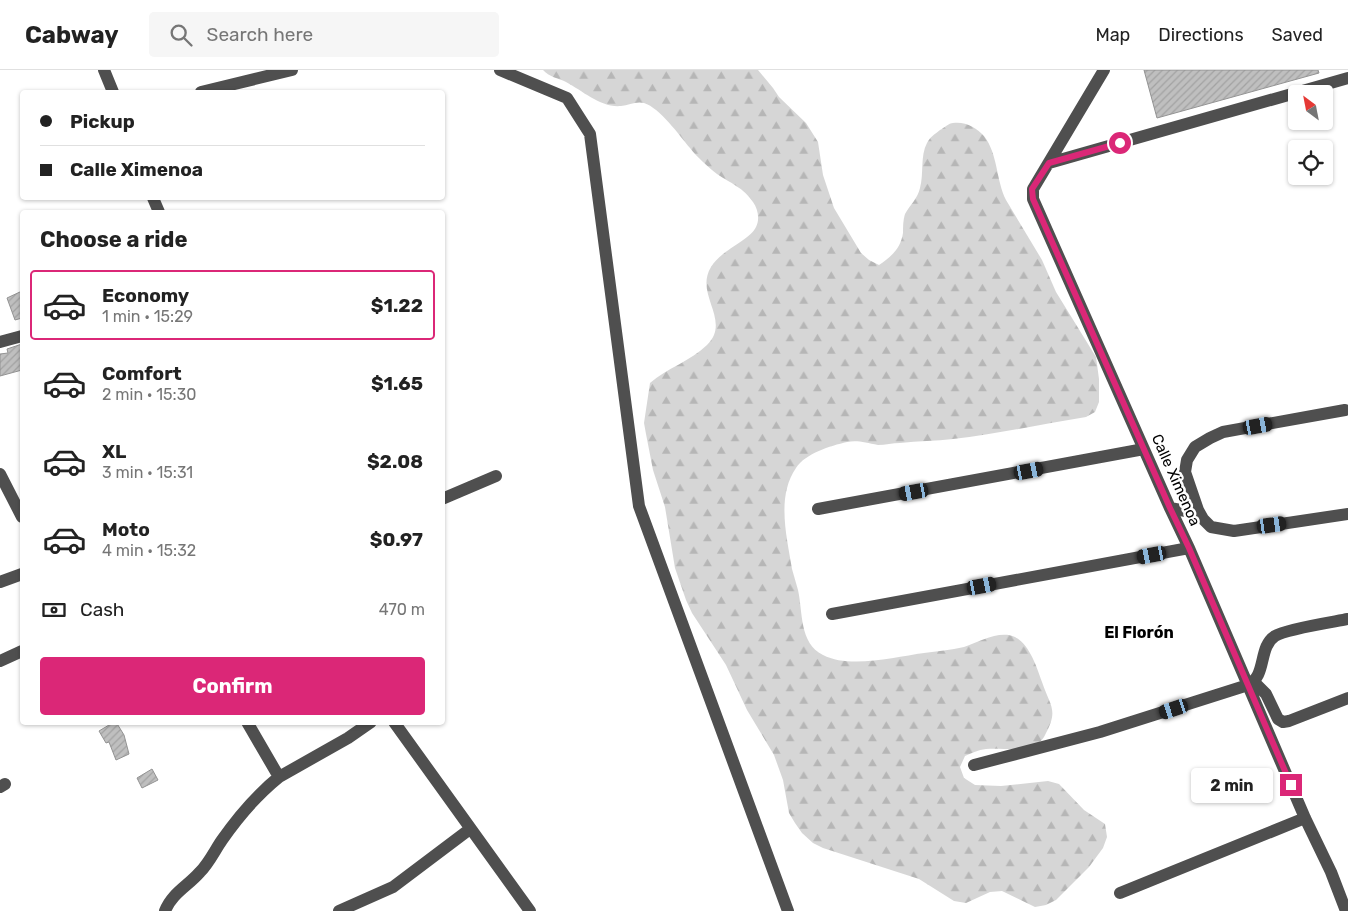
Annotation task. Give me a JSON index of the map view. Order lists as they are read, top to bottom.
{
  "streets": {
    "street": ["Calle Ximenoa"]
  },
  "districts": ["El Florón"],
  "north": "top left",
  "page": {
    "header": "Cabway",
    "search": "Search here",
    "nav": ["Map", "Directions", "Saved"],
    "banner": ["Pickup", "Calle Ximenoa"],
    "heading": "Choose a ride",
    "list": [
      {
        "name": "Economy",
        "note": "1 min · 15:29",
        "value": "$1.22"
      },
      {
        "name": "Comfort",
        "note": "2 min · 15:30",
        "value": "$1.65"
      },
      {
        "name": "XL",
        "note": "3 min · 15:31",
        "value": "$2.08"
      },
      {
        "name": "Moto",
        "note": "4 min · 15:32",
        "value": "$0.97"
      }
    ],
    "pay": ["Cash", "470 m"],
    "buttons": "Confirm",
    "bubble": "2 min"
  }
}
